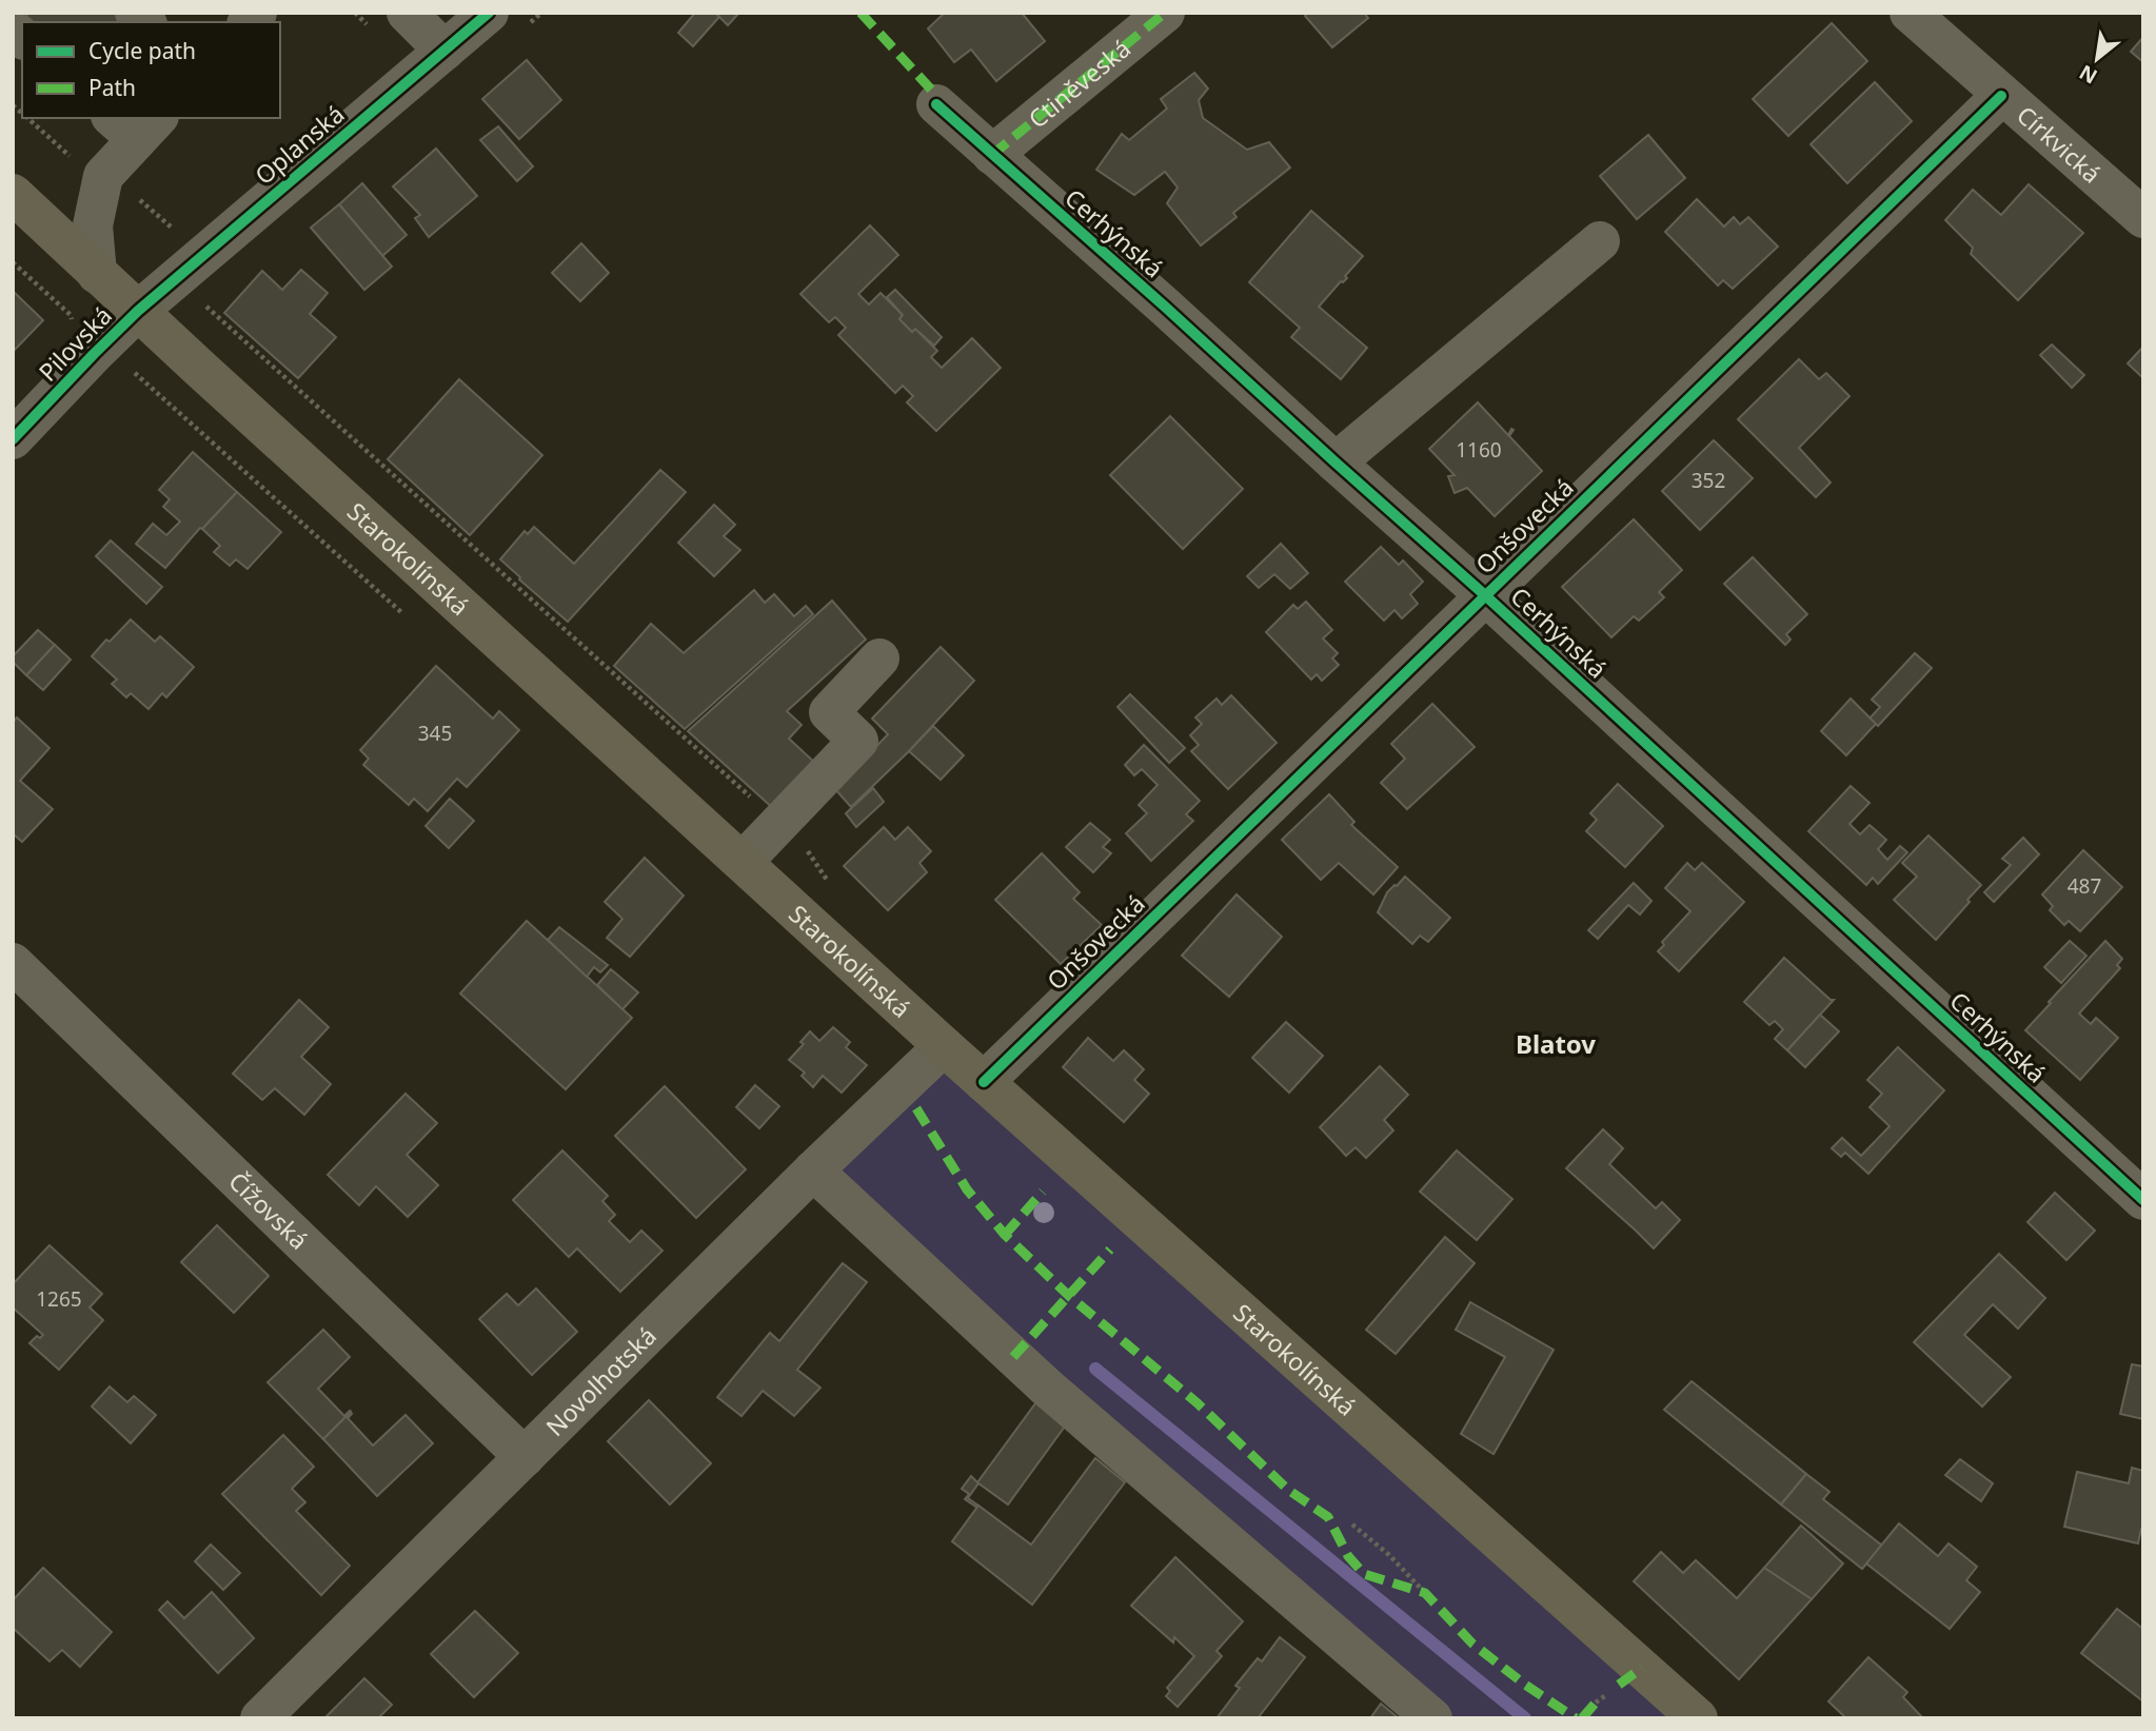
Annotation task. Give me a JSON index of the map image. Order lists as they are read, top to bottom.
{
  "streets": {
    "main road": ["Starokolínská"],
    "street": [
      "Ctiněveská",
      "Oplanská",
      "Církvická",
      "Cerhýnská",
      "Pilovská",
      "Onšovecká",
      "Čížovská",
      "Novolhotská"
    ]
  },
  "crossings": [
    ["Ctiněveská", "Cerhýnská"],
    ["Oplanská", "Pilovská"],
    ["Oplanská", "Starokolínská"],
    ["Církvická", "Onšovecká"],
    ["Cerhýnská", "Onšovecká"],
    ["Pilovská", "Starokolínská"],
    ["Onšovecká", "Starokolínská"],
    ["Starokolínská", "Novolhotská"],
    ["Čížovská", "Novolhotská"]
  ],
  "districts": ["Blatov"],
  "house_numbers": [
    "1160",
    "352",
    "345",
    "487",
    "1265"
  ],
  "legend": ["Cycle path", "Path"],
  "north": "bottom left"
}
